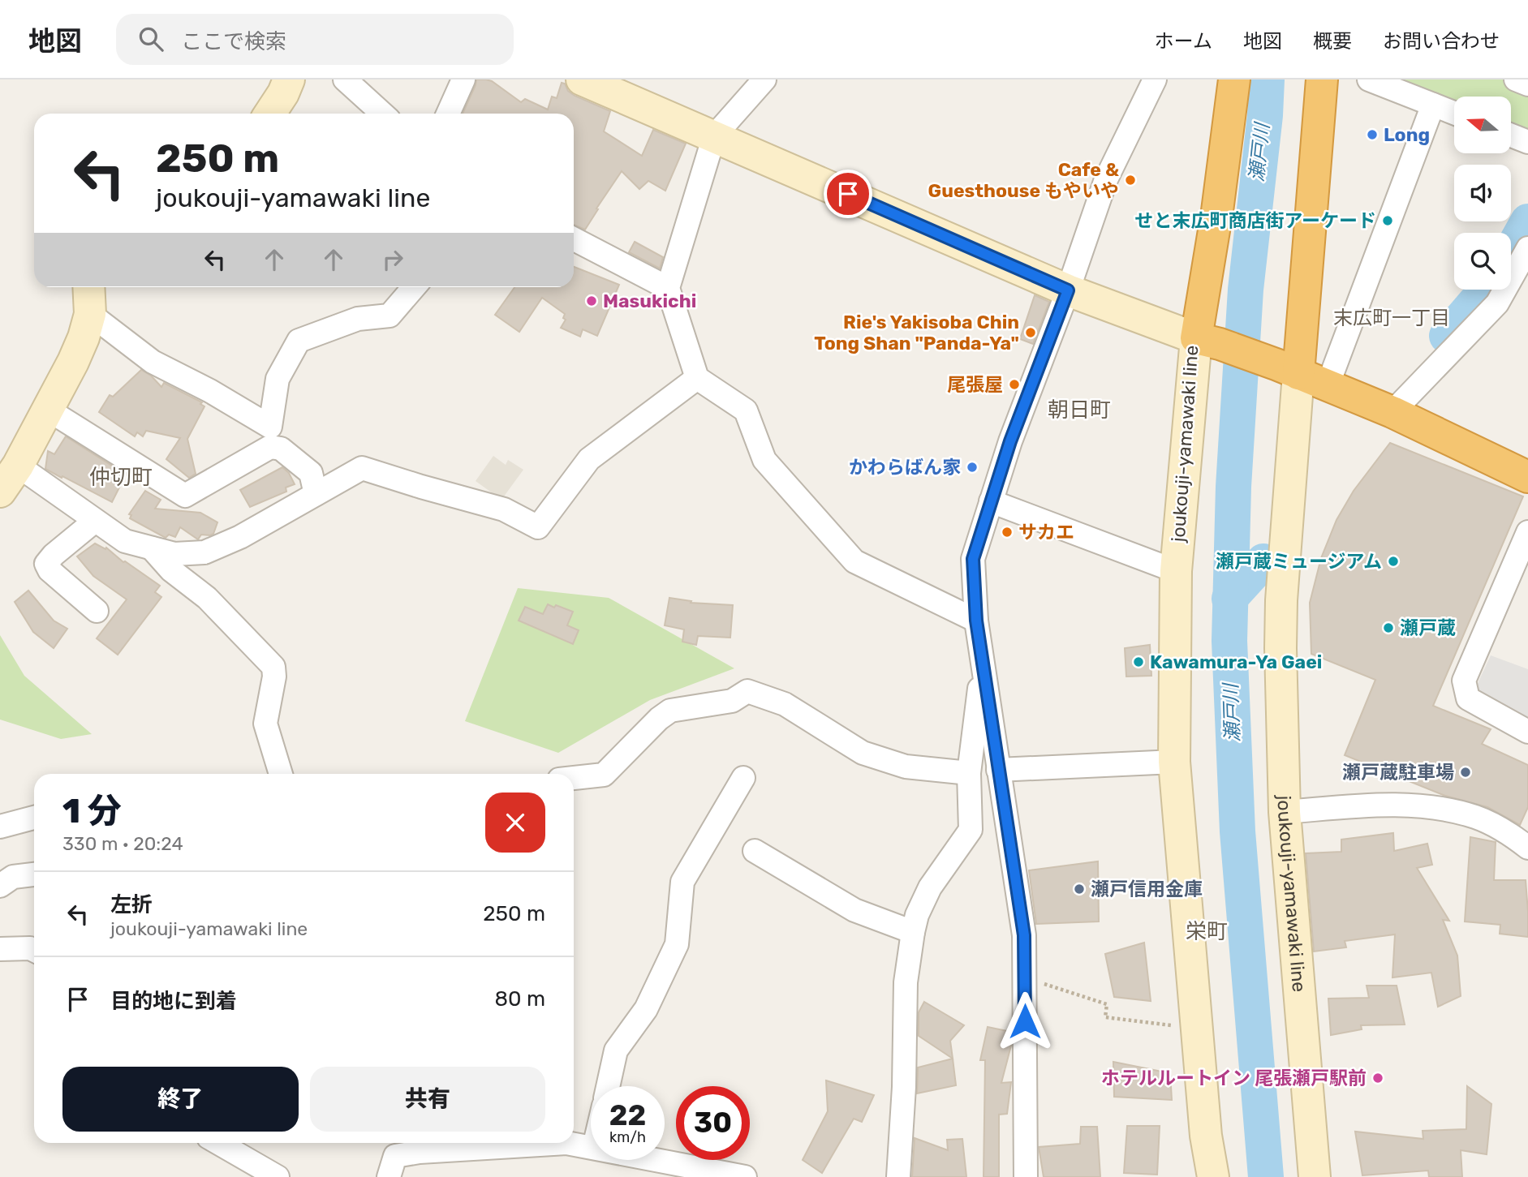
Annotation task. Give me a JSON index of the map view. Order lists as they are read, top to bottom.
{
  "streets": {
    "main road": ["joukouji-yamawaki line"]
  },
  "districts": [
    "末広町一丁目",
    "朝日町",
    "仲切町",
    "栄町"
  ],
  "water": ["瀬戸川"],
  "places": [
    "Long",
    "Cafe & Guesthouse もやいや",
    "せと末広町商店街アーケード",
    "Masukichi",
    "Rie's Yakisoba Chin Tong Shan \"Panda-Ya\"",
    "尾張屋",
    "かわらばん家",
    "サカエ",
    "瀬戸蔵ミュージアム",
    "瀬戸蔵",
    "Kawamura-Ya Gaei",
    "瀬戸蔵駐車場",
    "瀬戸信用金庫",
    "ホテルルートイン 尾張瀬戸駅前"
  ],
  "north": "left",
  "page": {
    "header": "地図",
    "search": "ここで検索",
    "nav": [
      "ホーム",
      "地図",
      "概要",
      "お問い合わせ"
    ],
    "turn": ["250 m", "joukouji-yamawaki line"],
    "heading": ["1 分", "330 m · 20:24"],
    "list": [
      {
        "name": "左折",
        "note": "joukouji-yamawaki line",
        "value": "250 m"
      },
      {
        "name": "目的地に到着",
        "value": "80 m"
      }
    ],
    "buttons": ["終了", "共有"],
    "speed": "22 km/h",
    "limit": "30"
  }
}
